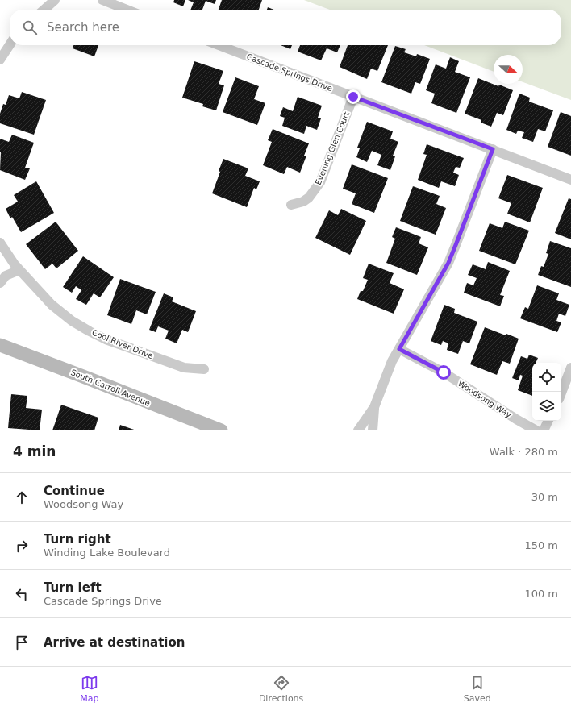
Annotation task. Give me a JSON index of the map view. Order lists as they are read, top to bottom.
{
  "streets": {
    "main road": ["South Carroll Avenue"],
    "street": [
      "Cascade Springs Drive",
      "Evening Glen Court",
      "Cool River Drive",
      "Woodsong Way"
    ]
  },
  "crossings": [
    ["Cascade Springs Drive", "Evening Glen Court"]
  ],
  "north": "right",
  "page": {
    "search": "Search here",
    "heading": ["4 min", "Walk · 280 m"],
    "list": [
      ["Continue", "Woodsong Way", "30 m"],
      ["Turn right", "Winding Lake Boulevard", "150 m"],
      ["Turn left", "Cascade Springs Drive", "100 m"],
      "Arrive at destination"
    ],
    "nav": ["Map", "Directions", "Saved"]
  }
}
